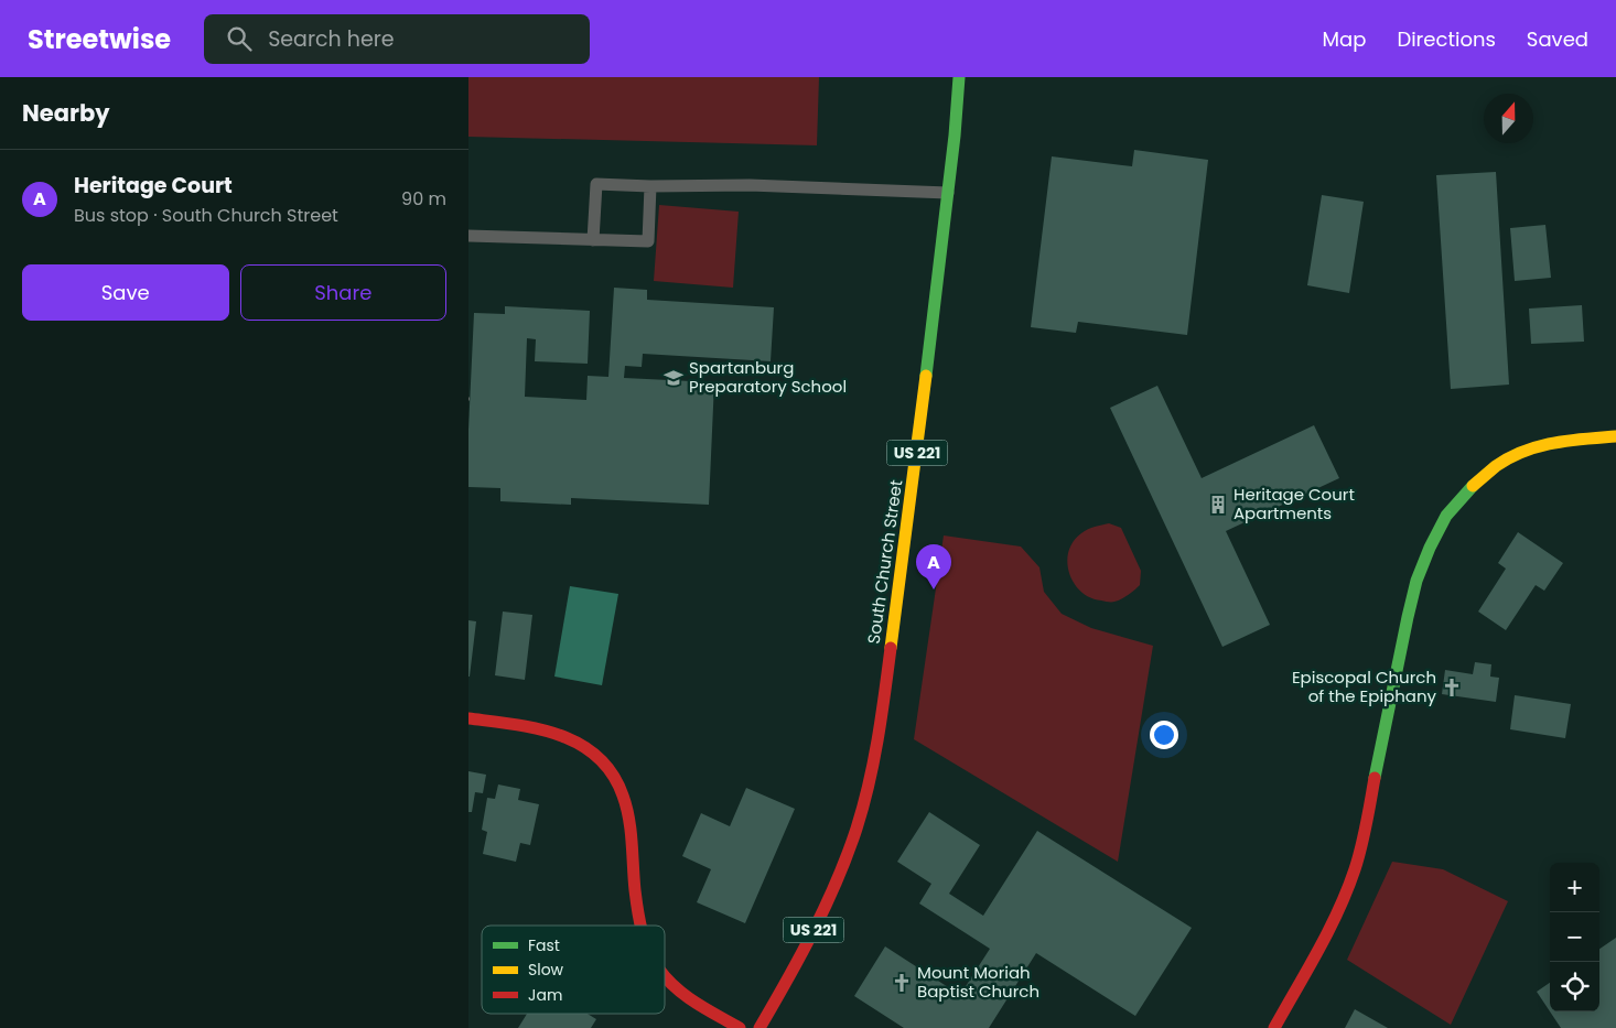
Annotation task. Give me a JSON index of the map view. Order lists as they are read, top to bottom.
{
  "streets": {
    "street": ["US 221", "South Church Street"]
  },
  "places": {
    "school or university": ["Spartanburg Preparatory School"],
    "building": ["Heritage Court Apartments"],
    "church": ["Episcopal Church of the Epiphany", "Mount Moriah Baptist Church"]
  },
  "legend": ["Fast", "Slow", "Jam"],
  "north": "top",
  "page": {
    "header": "Streetwise",
    "search": "Search here",
    "nav": ["Map", "Directions", "Saved"],
    "heading": "Nearby",
    "list": [
      {
        "mark": "A",
        "name": "Heritage Court",
        "note": "Bus stop · South Church Street",
        "value": "90 m"
      }
    ],
    "buttons": ["Save", "Share"],
    "pins": "A",
    "map_buttons": ["+", "−"]
  }
}
